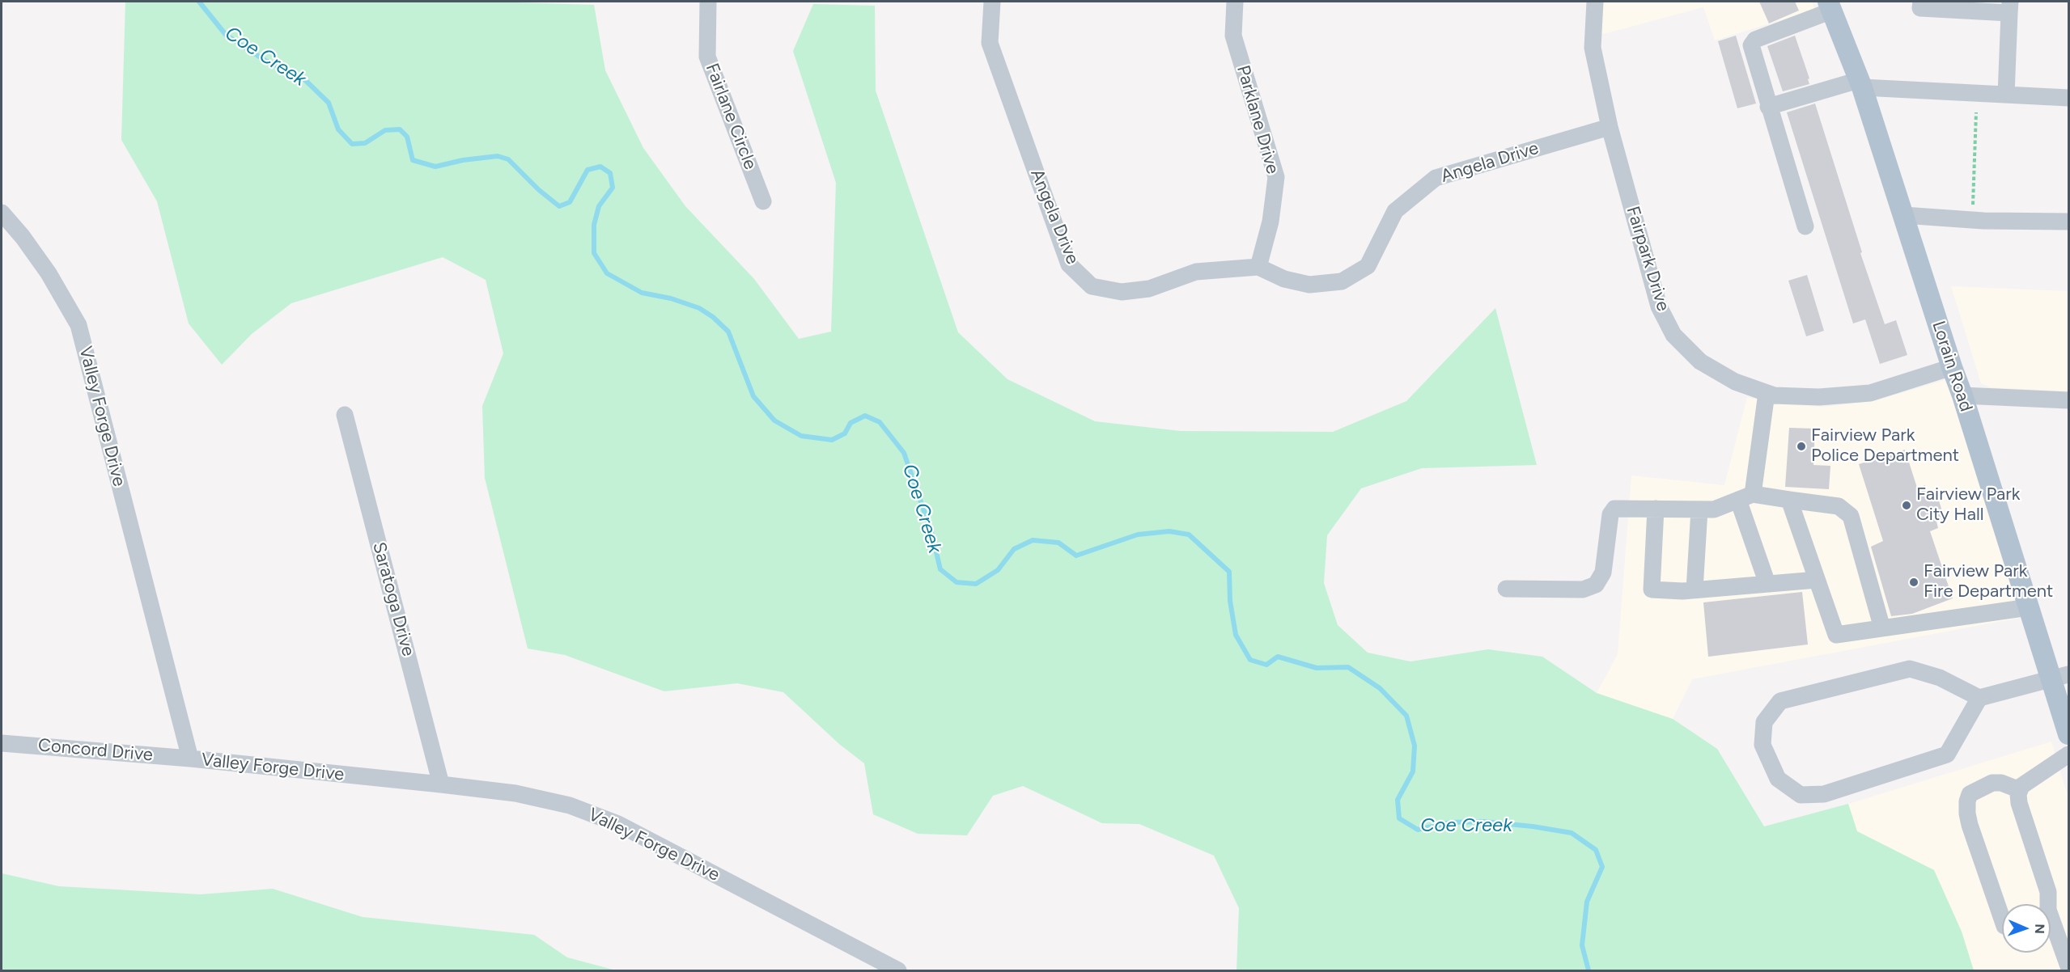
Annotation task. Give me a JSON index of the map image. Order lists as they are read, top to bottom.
{
  "streets": {
    "main road": ["Lorain Road"],
    "street": [
      "Fairlane Circle",
      "Parklane Drive",
      "Angela Drive",
      "Fairpark Drive",
      "Valley Forge Drive",
      "Saratoga Drive",
      "Concord Drive"
    ]
  },
  "crossings": [
    ["Parklane Drive", "Angela Drive"],
    ["Angela Drive", "Fairpark Drive"],
    ["Fairpark Drive", "Lorain Road"],
    ["Valley Forge Drive", "Saratoga Drive"],
    ["Valley Forge Drive", "Concord Drive"]
  ],
  "water": ["Coe Creek"],
  "places": ["Fairview Park Police Department", "Fairview Park City Hall", "Fairview Park Fire Department"],
  "north": "right"
}
